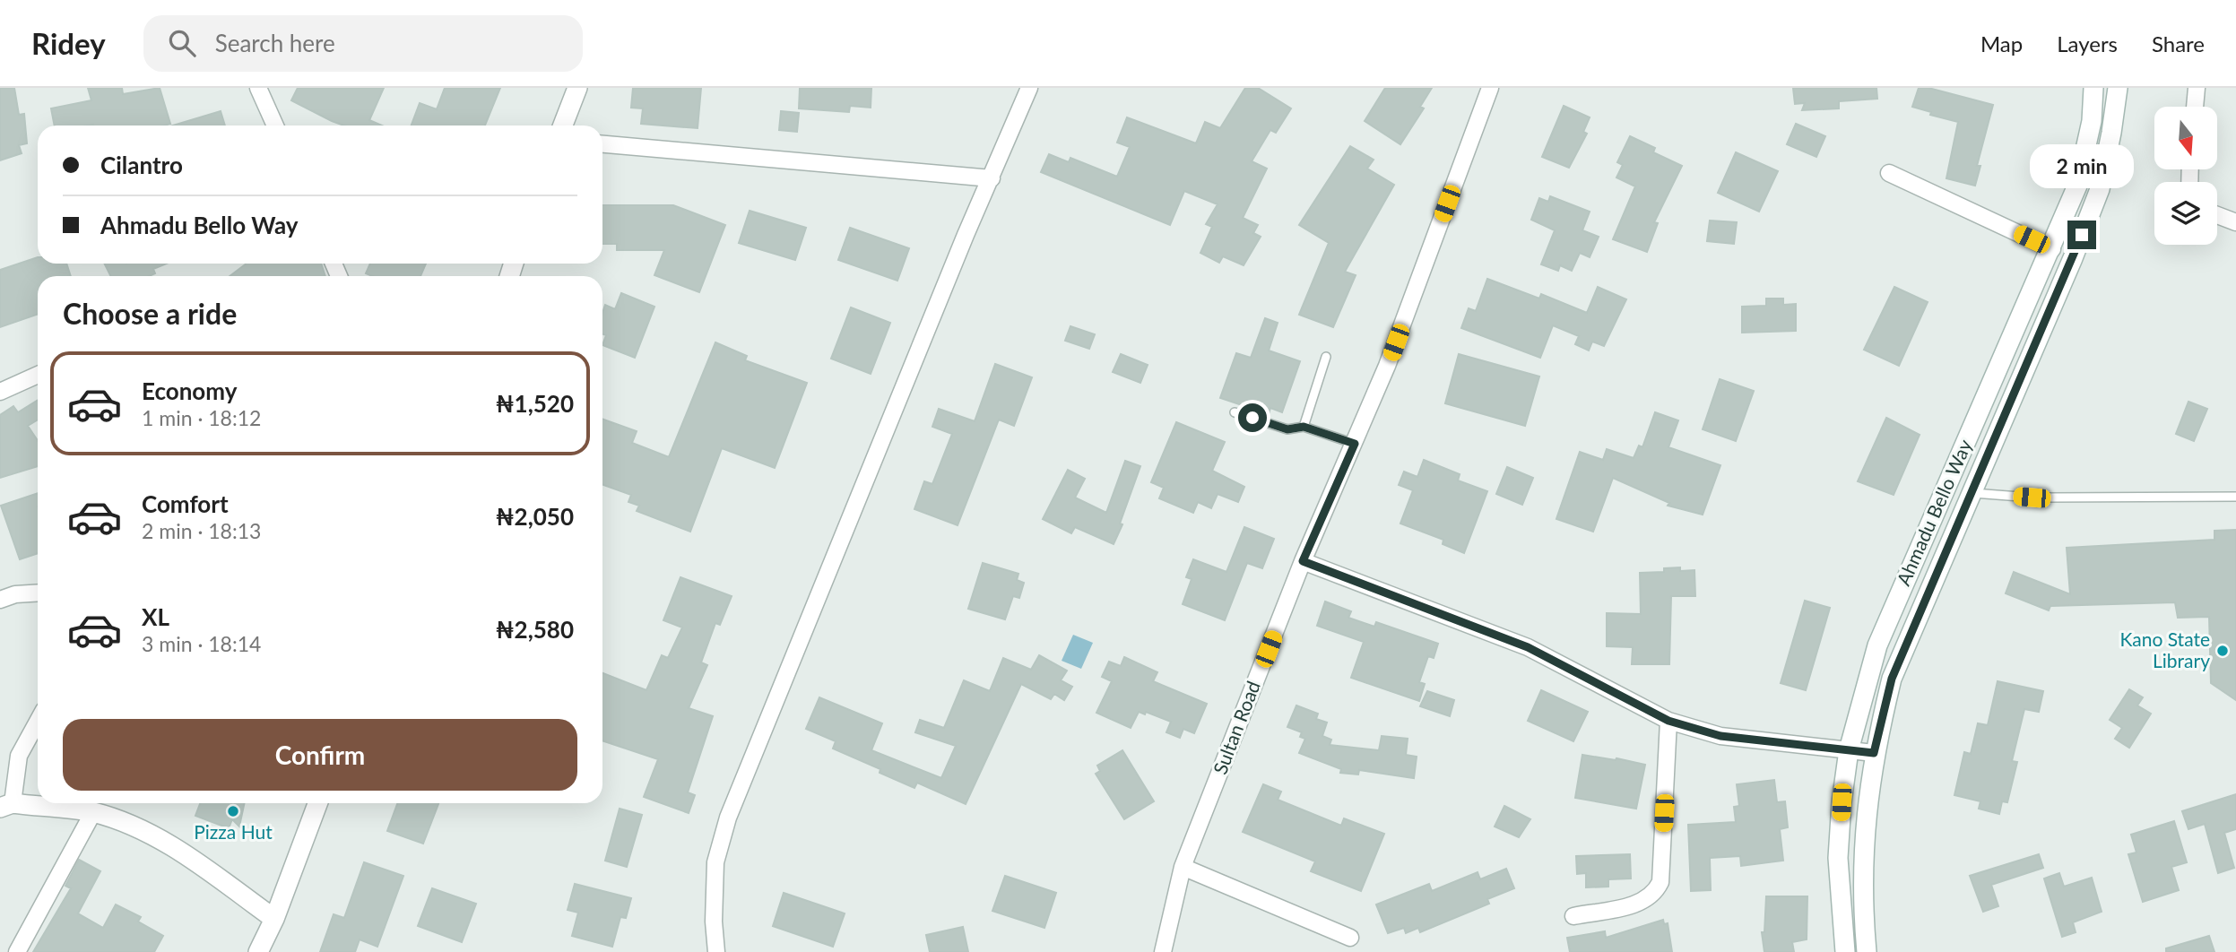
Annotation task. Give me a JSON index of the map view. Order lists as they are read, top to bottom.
{
  "streets": {
    "main road": ["Ahmadu Bello Way"],
    "street": ["Sultan Road"]
  },
  "places": ["Kano State Library", "Pizza Hut"],
  "north": "bottom",
  "page": {
    "header": "Ridey",
    "search": "Search here",
    "nav": ["Map", "Layers", "Share"],
    "banner": ["Cilantro", "Ahmadu Bello Way"],
    "bubble": "2 min",
    "heading": "Choose a ride",
    "list": [
      {
        "name": "Economy",
        "note": "1 min · 18:12",
        "value": "₦1,520"
      },
      {
        "name": "Comfort",
        "note": "2 min · 18:13",
        "value": "₦2,050"
      },
      {
        "name": "XL",
        "note": "3 min · 18:14",
        "value": "₦2,580"
      }
    ],
    "buttons": "Confirm"
  }
}
